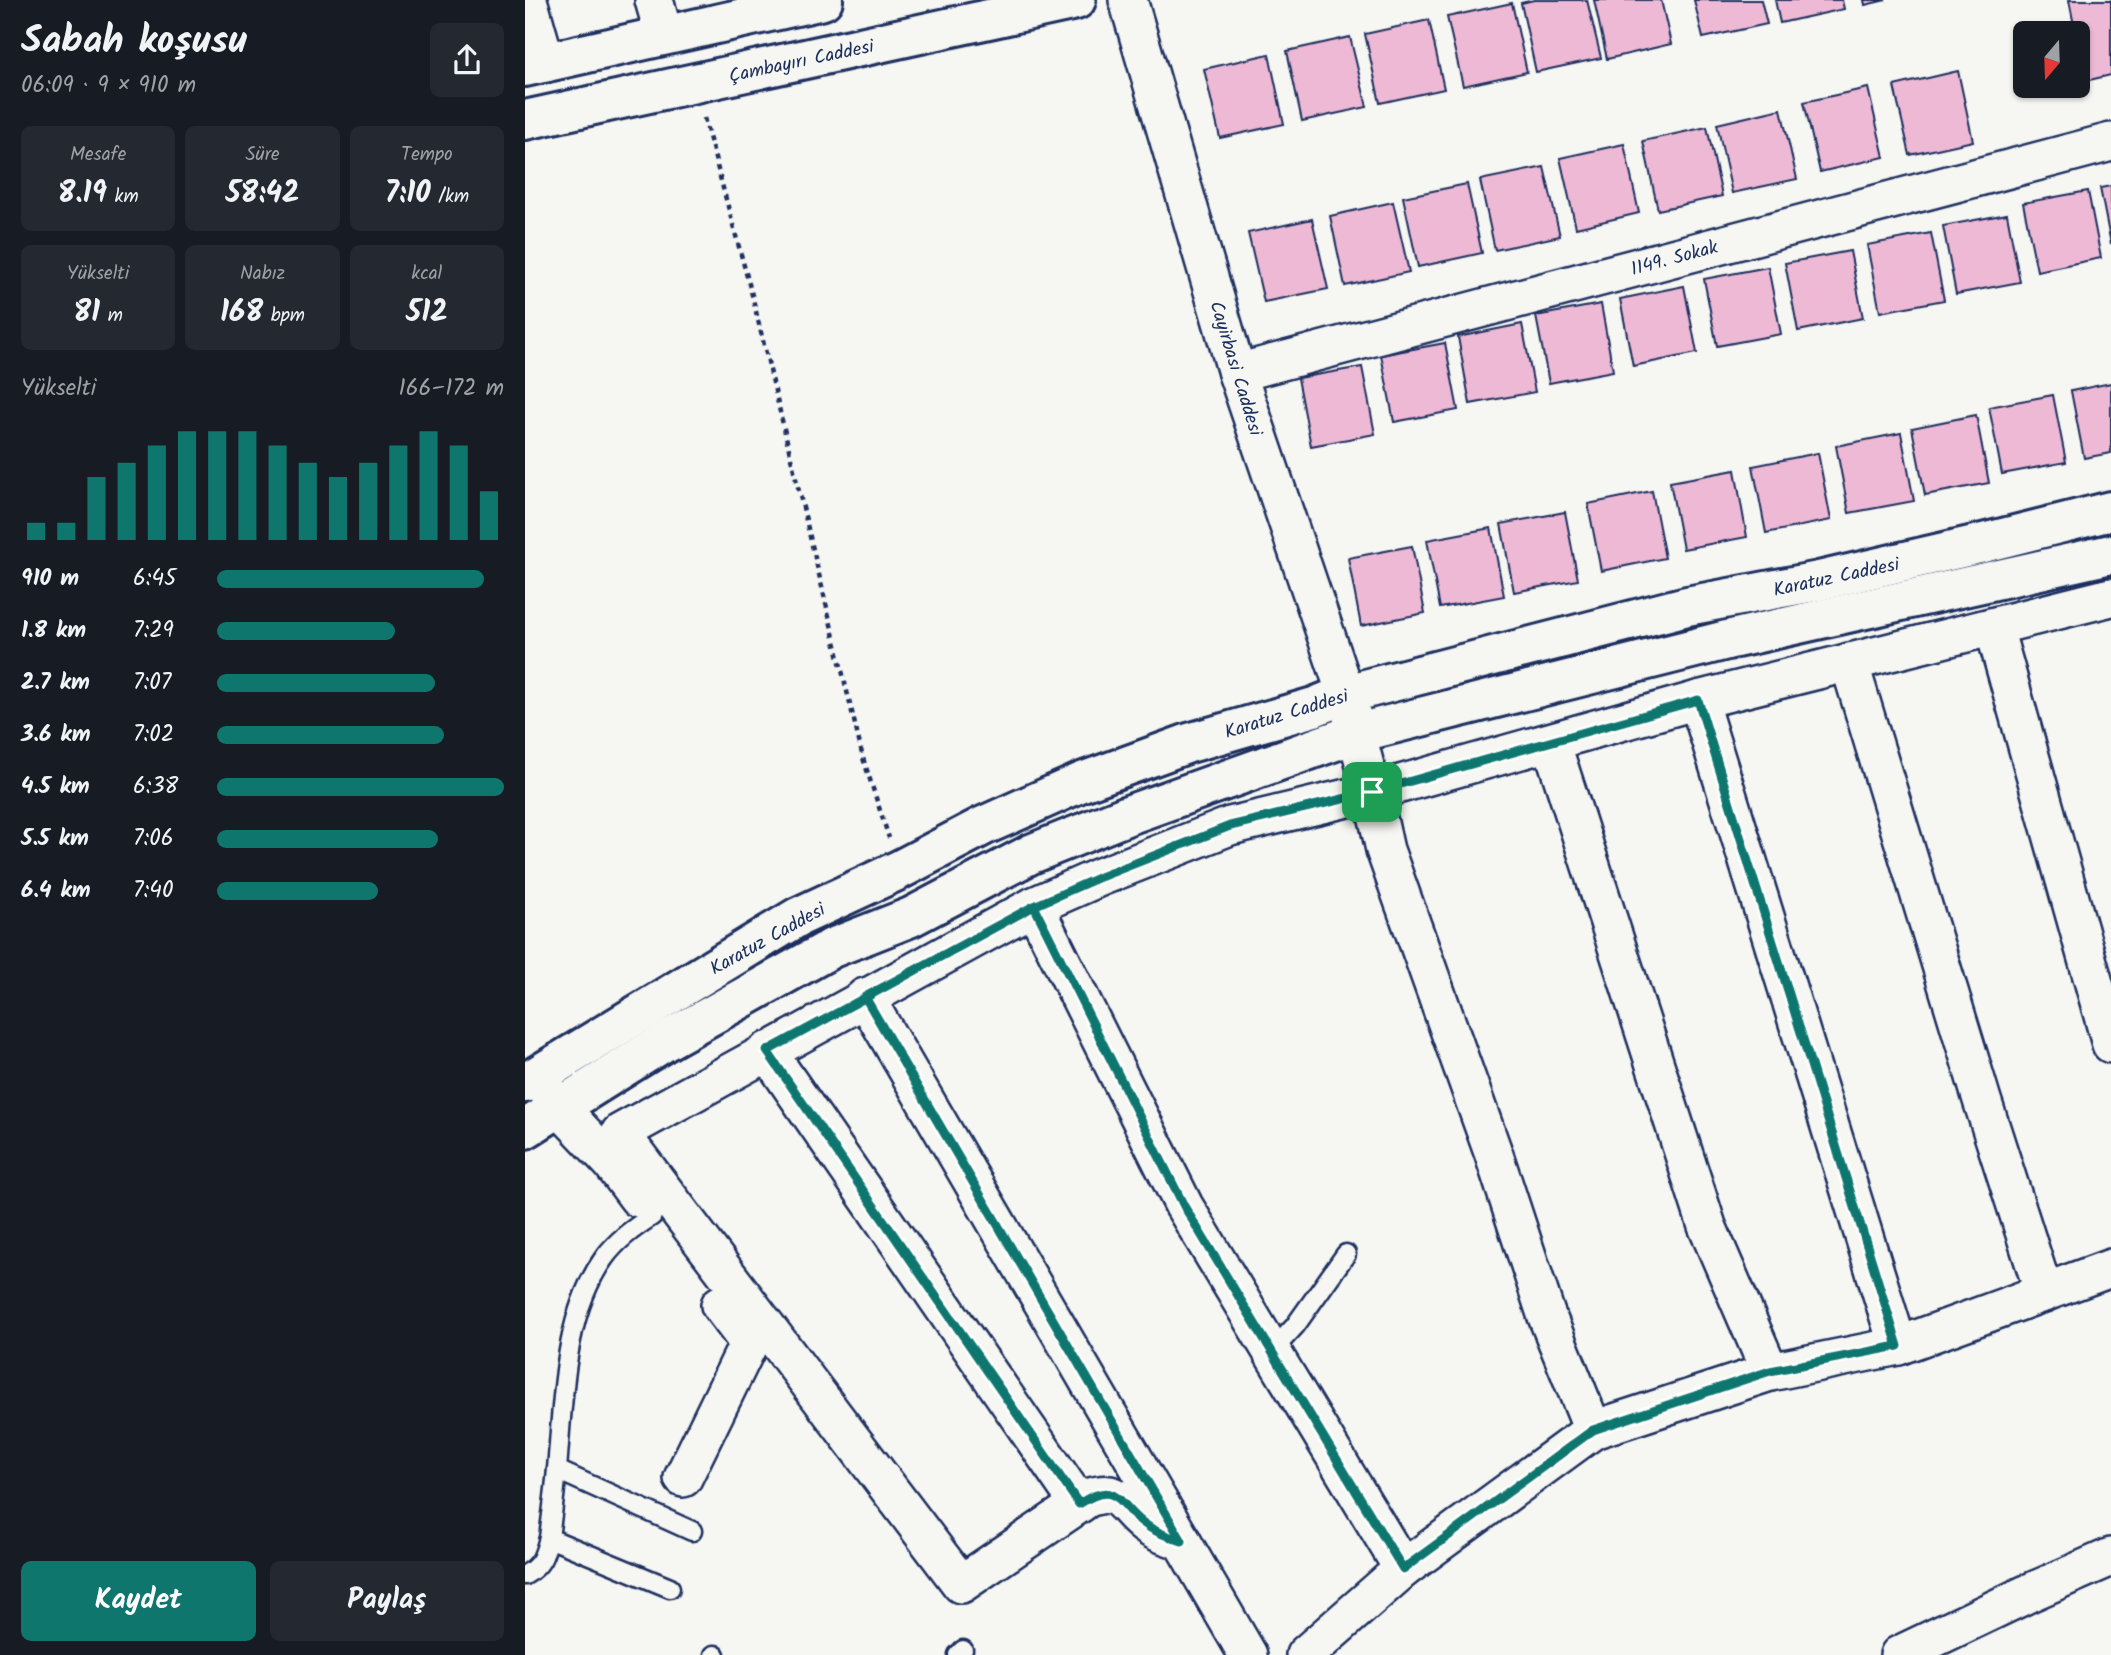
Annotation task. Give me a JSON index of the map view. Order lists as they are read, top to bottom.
{
  "streets": {
    "street": [
      "Çambayırı Caddesi",
      "1149. Sokak",
      "Cayirbasi Caddesi",
      "Karatuz Caddesi"
    ]
  },
  "crossings": [
    ["1149. Sokak", "Cayirbasi Caddesi"],
    ["Cayirbasi Caddesi", "Karatuz Caddesi"]
  ],
  "north": "bottom",
  "page": {
    "heading": ["Sabah koşusu", "06:09 · 9 × 910 m"],
    "stats": [
      ["Mesafe", "8.19 km"],
      ["Süre", "58:42"],
      ["Tempo", "7:10 /km"],
      ["Yükselti", "81 m"],
      ["Nabız", "168 bpm"],
      ["kcal", "512"]
    ],
    "chart": ["Yükselti", "166–172 m"],
    "list": [
      {
        "name": "910 m",
        "note": "6:45"
      },
      {
        "name": "1.8 km",
        "note": "7:29"
      },
      {
        "name": "2.7 km",
        "note": "7:07"
      },
      {
        "name": "3.6 km",
        "note": "7:02"
      },
      {
        "name": "4.5 km",
        "note": "6:38"
      },
      {
        "name": "5.5 km",
        "note": "7:06"
      },
      {
        "name": "6.4 km",
        "note": "7:40"
      }
    ],
    "buttons": ["Kaydet", "Paylaş"]
  }
}
